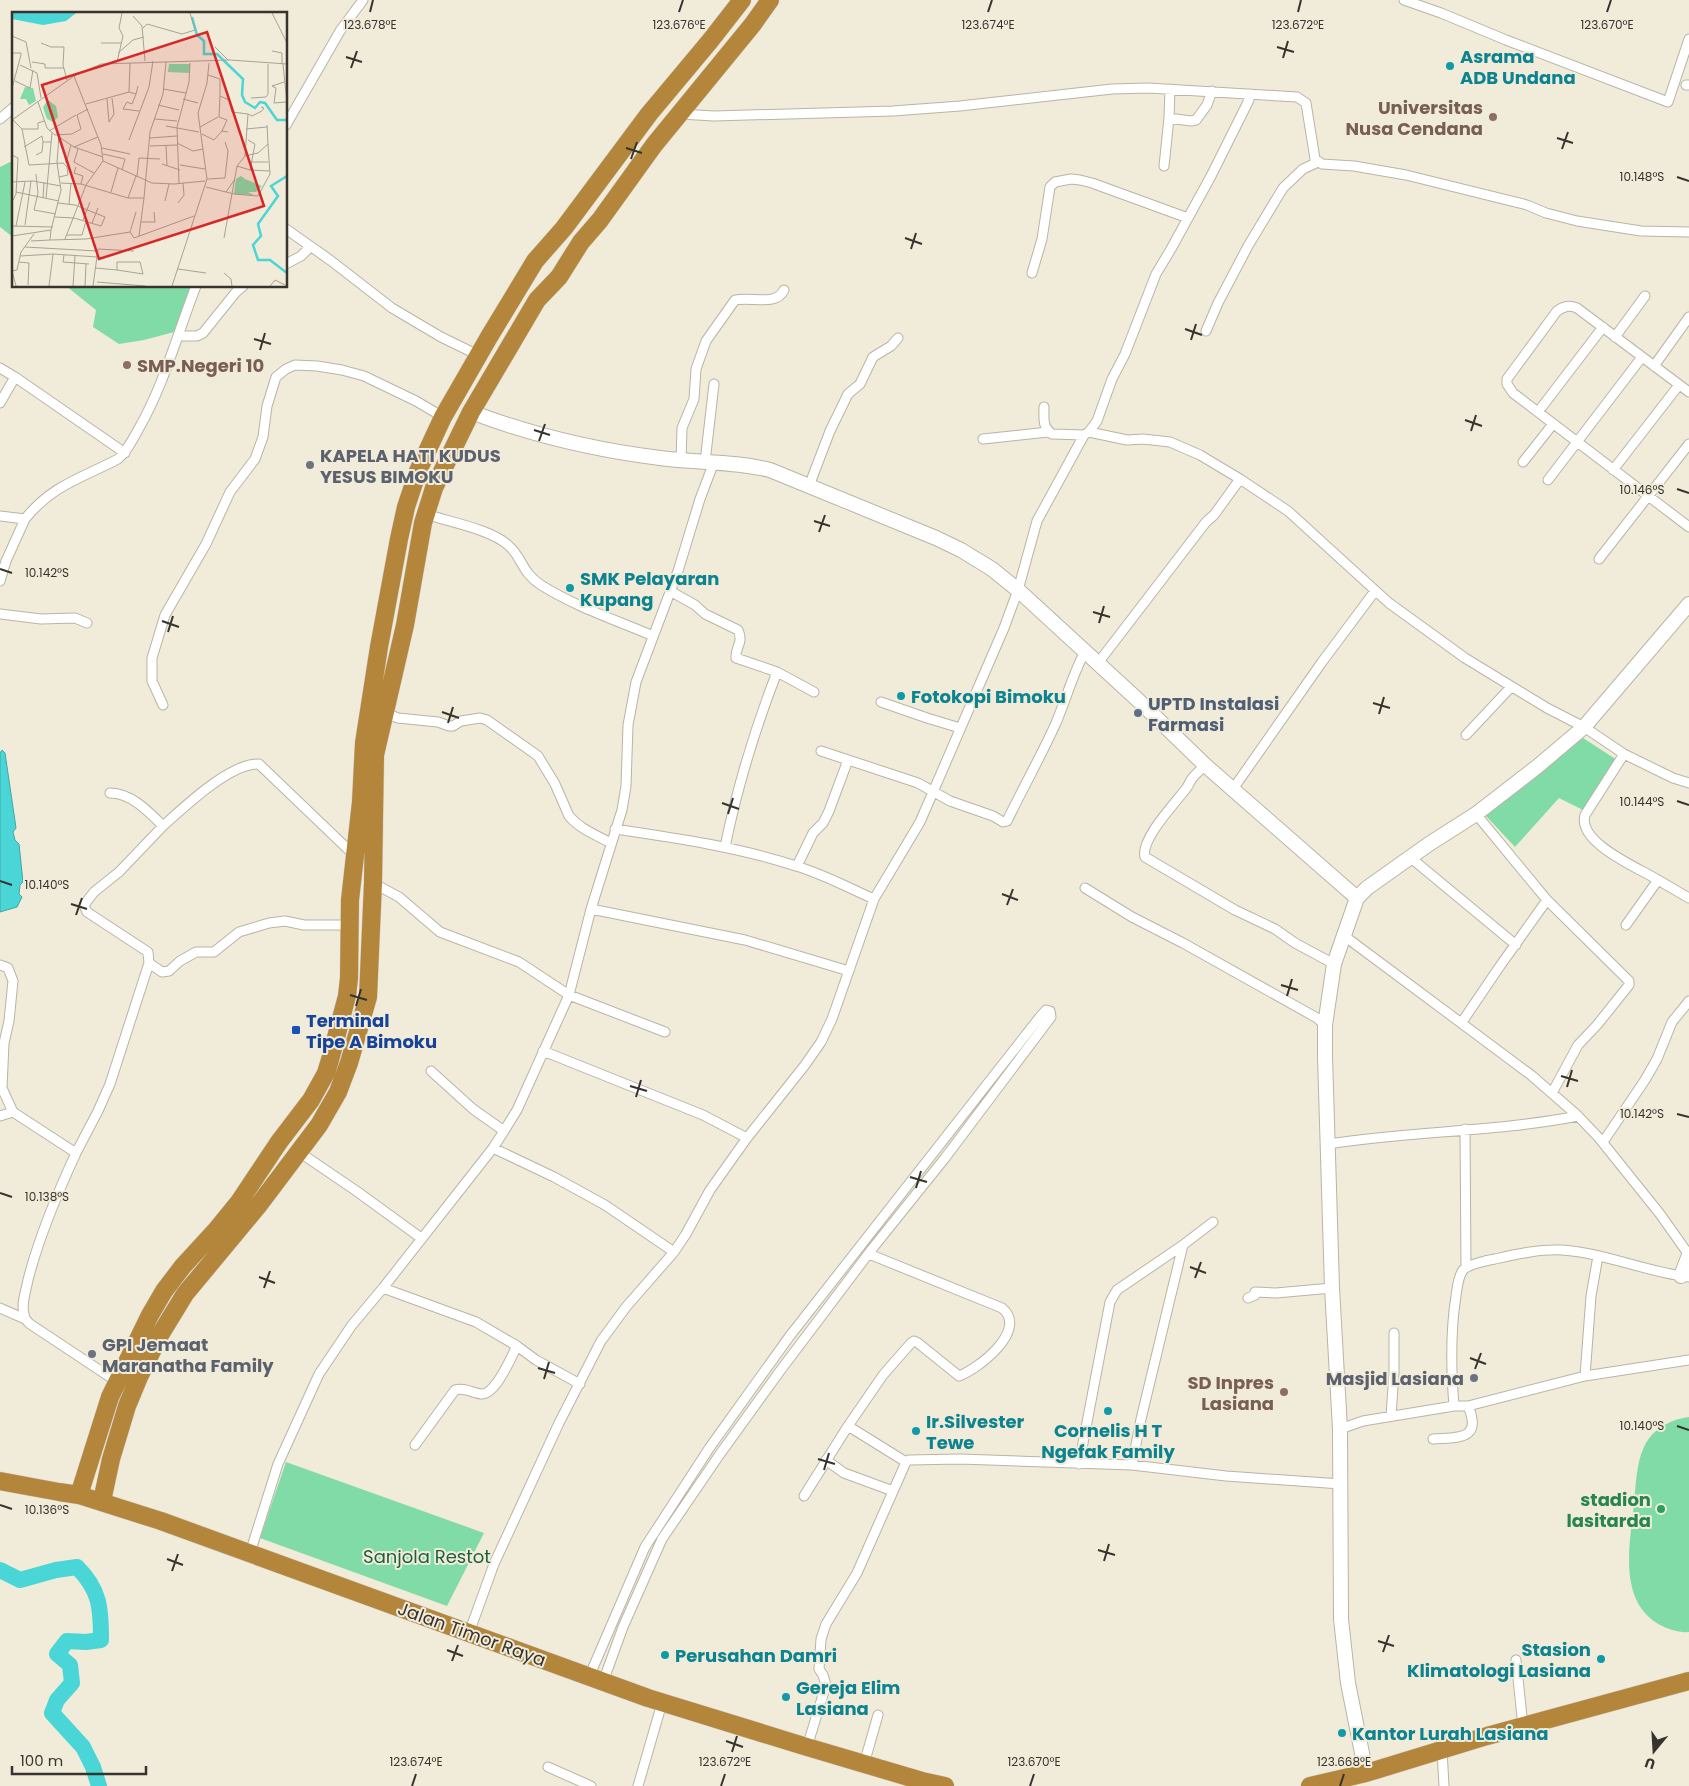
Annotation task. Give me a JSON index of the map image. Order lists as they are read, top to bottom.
{
  "streets": {
    "highway": ["Jalan Timor Raya"]
  },
  "parks": ["Sanjola Restot"],
  "places": {
    "other": [
      "Asrama ADB Undana",
      "Universitas Nusa Cendana",
      "SMP.Negeri 10",
      "KAPELA HATI KUDUS YESUS BIMOKU",
      "SMK Pelayaran Kupang",
      "Fotokopi Bimoku",
      "UPTD Instalasi Farmasi",
      "GPI Jemaat Maranatha Family",
      "Masjid Lasiana",
      "SD Inpres Lasiana",
      "Cornelis H T Ngefak Family",
      "Ir.Silvester Tewe",
      "stadion lasitarda",
      "Perusahan Damri",
      "Stasion Klimatologi Lasiana",
      "Gereja Elim Lasiana",
      "Kantor Lurah Lasiana"
    ],
    "transit": ["Terminal Tipe A Bimoku"]
  },
  "scale_bar": "100 m",
  "north": "bottom",
  "coordinates": [
    "123.678°E",
    "123.676°E",
    "123.674°E",
    "123.672°E",
    "123.670°E",
    "10.148°S",
    "10.146°S",
    "10.142°S",
    "10.144°S",
    "10.140°S",
    "10.138°S",
    "10.136°S",
    "123.668°E"
  ]
}
